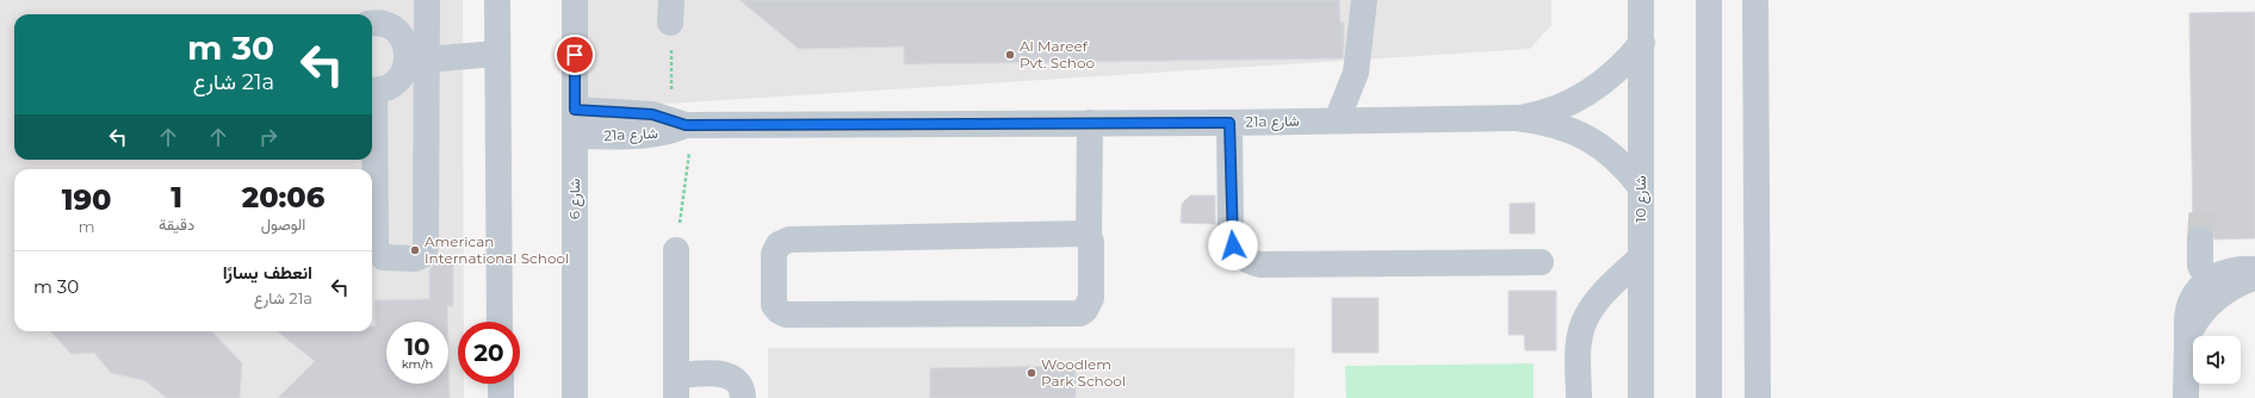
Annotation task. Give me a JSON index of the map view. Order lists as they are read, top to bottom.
{
  "streets": {
    "street": ["21a شارع", "شارع 6", "شارع 10"]
  },
  "crossings": [
    ["21a شارع", "شارع 6"],
    ["21a شارع", "شارع 10"]
  ],
  "places": ["Al Mareef Pvt. Schoo", "American International School", "Woodlem Park School"],
  "page": {
    "turn": ["30 m", "21a شارع"],
    "eta": [
      "20:06",
      "الوصول",
      "1",
      "دقيقة",
      "190",
      "m"
    ],
    "list": [
      {
        "name": "انعطف يسارًا",
        "note": "21a شارع",
        "value": "30 m"
      }
    ],
    "speed": "10 km/h",
    "limit": "20"
  }
}
